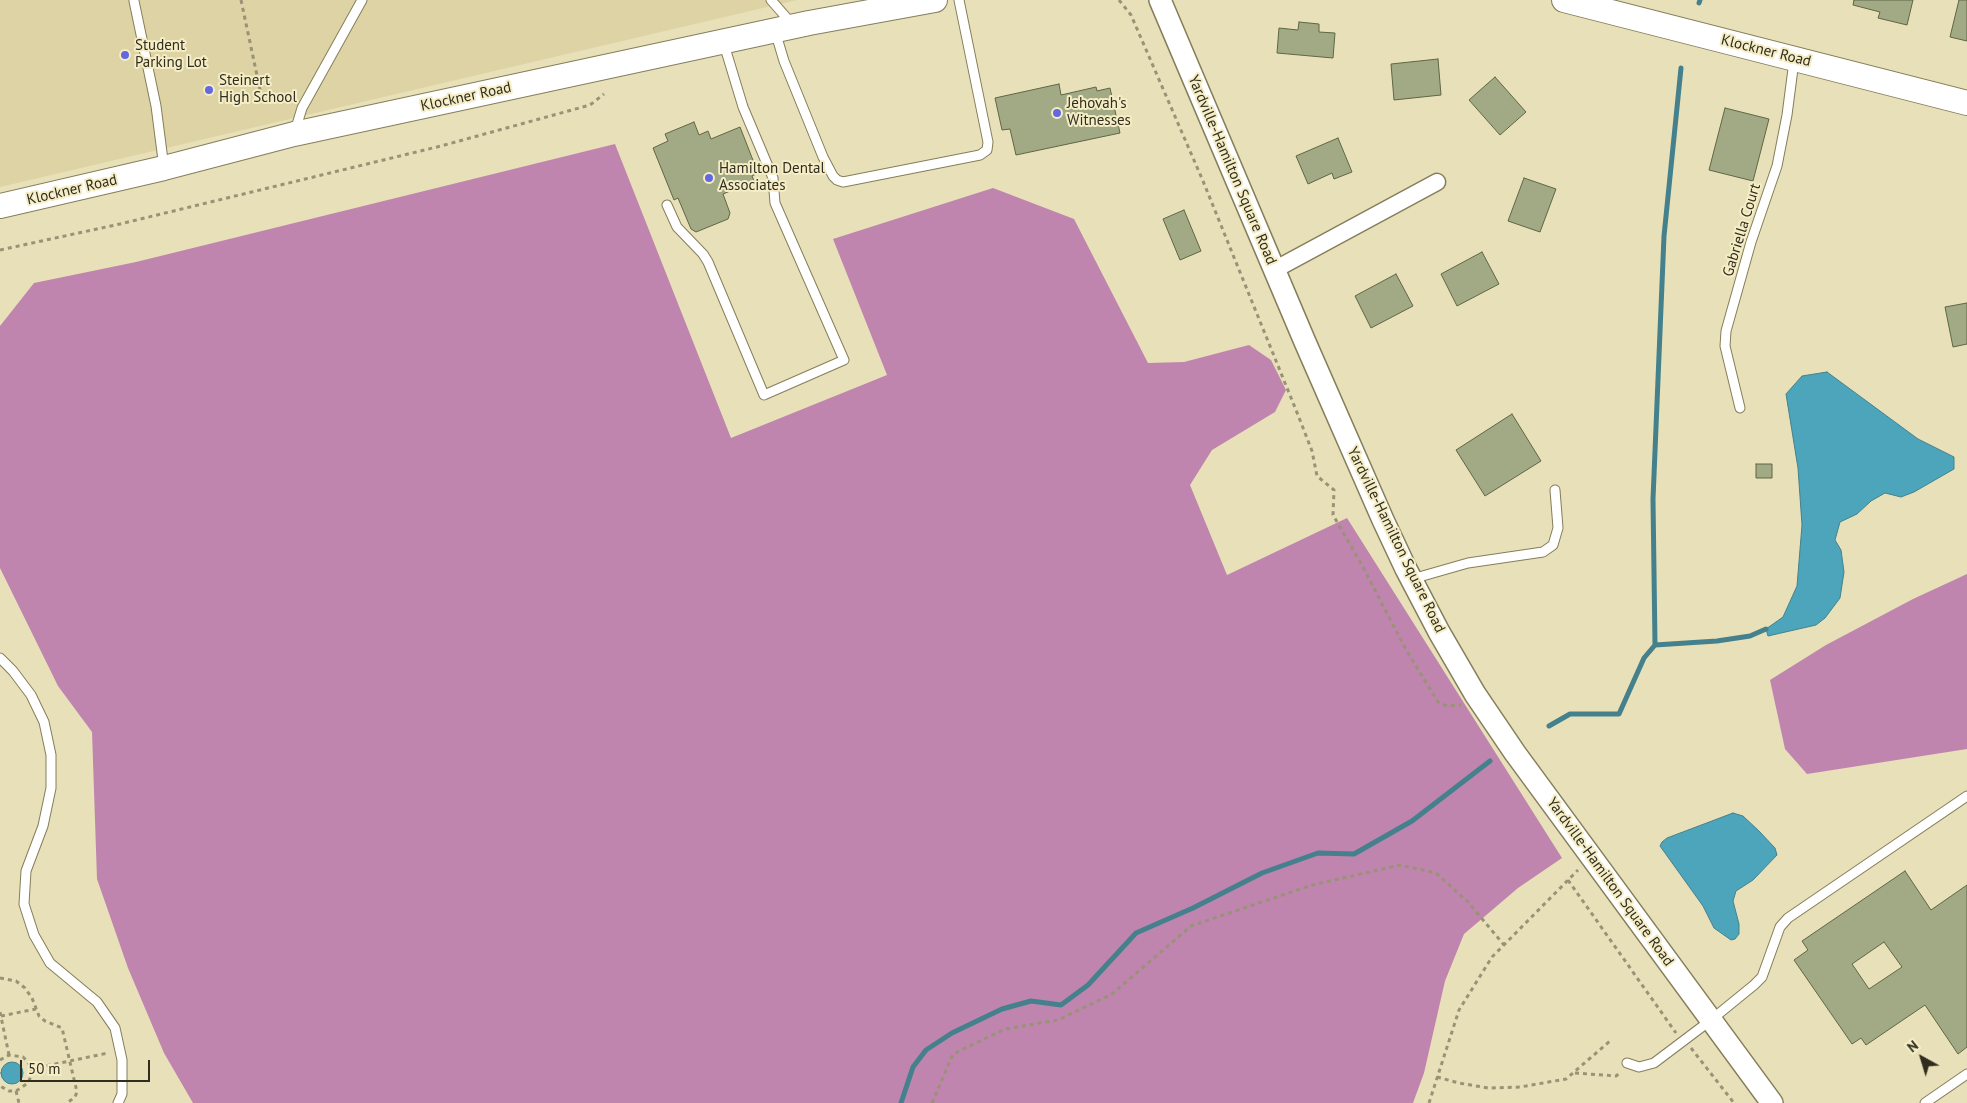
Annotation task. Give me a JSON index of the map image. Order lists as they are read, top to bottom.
{
  "streets": {
    "main road": ["Klockner Road"],
    "street": ["Yardville-Hamilton Square Road"],
    "lane": ["Gabriella Court"]
  },
  "crossings": [
    ["Klockner Road", "Gabriella Court"]
  ],
  "places": [
    "Student Parking Lot",
    "Steinert High School",
    "Jehovah's Witnesses",
    "Hamilton Dental Associates"
  ],
  "scale_bar": "50 m",
  "north": "top left"
}
